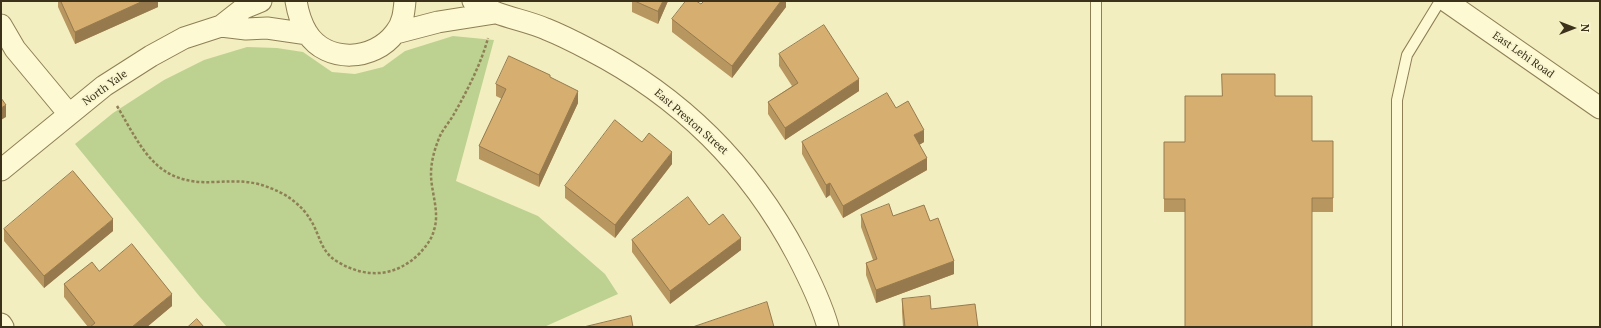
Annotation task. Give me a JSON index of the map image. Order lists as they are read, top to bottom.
{
  "streets": {
    "street": ["East Lehi Road", "North Yale", "East Preston Street"]
  },
  "north": "right"
}
